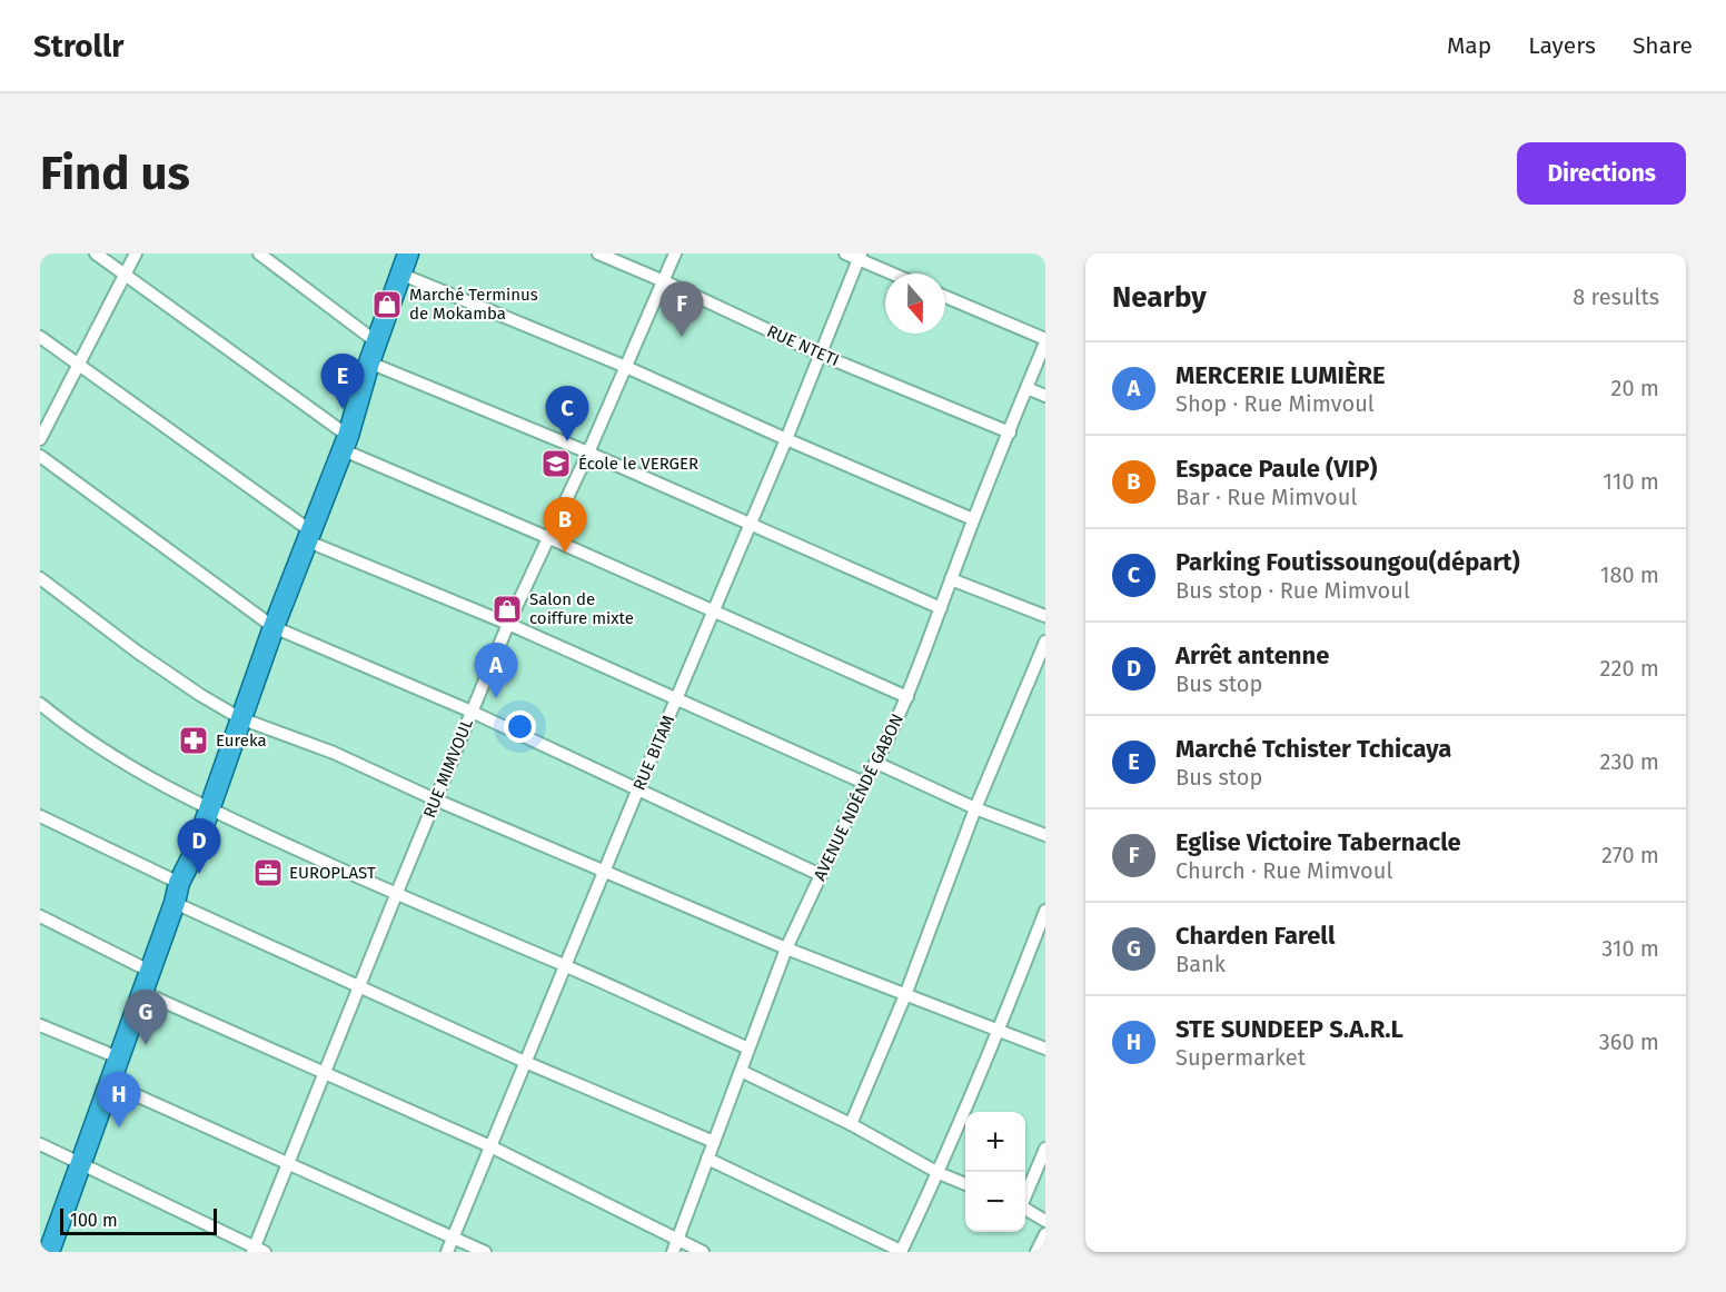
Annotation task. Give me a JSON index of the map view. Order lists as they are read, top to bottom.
{
  "streets": {
    "street": [
      "RUE NTETI",
      "RUE BITAM",
      "RUE MIMVOUL",
      "AVENUE NDÉNDÉ GABON"
    ]
  },
  "crossings": [
    ["RUE NTETI", "RUE BITAM"],
    ["RUE NTETI", "RUE MIMVOUL"],
    ["RUE NTETI", "AVENUE NDÉNDÉ GABON"]
  ],
  "places": {
    "shop": ["Marché Terminus de Mokamba", "Salon de coiffure mixte"],
    "school or university": ["École le VERGER"],
    "pharmacy": ["Eureka"],
    "office": ["EUROPLAST"]
  },
  "scale_bar": "100 m",
  "north": "bottom",
  "page": {
    "header": "Strollr",
    "nav": ["Map", "Layers", "Share"],
    "buttons": "Directions",
    "title": "Find us",
    "heading": ["Nearby", "8 results"],
    "pins": [
      "F",
      "E",
      "C",
      "B",
      "A",
      "D",
      "G",
      "H"
    ],
    "list": [
      {
        "mark": "A",
        "name": "MERCERIE LUMIÈRE",
        "note": "Shop · Rue Mimvoul",
        "value": "20 m"
      },
      {
        "mark": "B",
        "name": "Espace Paule (VIP)",
        "note": "Bar · Rue Mimvoul",
        "value": "110 m"
      },
      {
        "mark": "C",
        "name": "Parking Foutissoungou(départ)",
        "note": "Bus stop · Rue Mimvoul",
        "value": "180 m"
      },
      {
        "mark": "D",
        "name": "Arrêt antenne",
        "note": "Bus stop",
        "value": "220 m"
      },
      {
        "mark": "E",
        "name": "Marché Tchister Tchicaya",
        "note": "Bus stop",
        "value": "230 m"
      },
      {
        "mark": "F",
        "name": "Eglise Victoire Tabernacle",
        "note": "Church · Rue Mimvoul",
        "value": "270 m"
      },
      {
        "mark": "G",
        "name": "Charden Farell",
        "note": "Bank",
        "value": "310 m"
      },
      {
        "mark": "H",
        "name": "STE SUNDEEP S.A.R.L",
        "note": "Supermarket",
        "value": "360 m"
      }
    ],
    "map_buttons": ["+", "−"],
    "scale": "100 m"
  }
}
